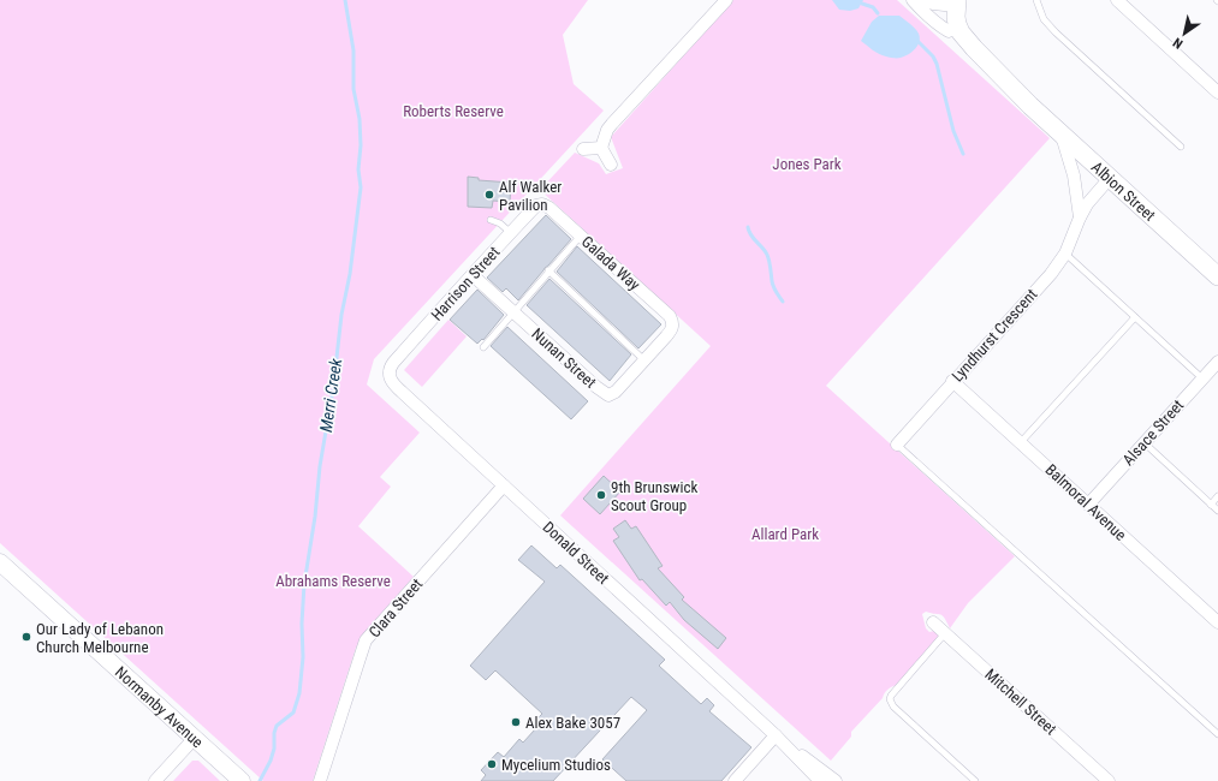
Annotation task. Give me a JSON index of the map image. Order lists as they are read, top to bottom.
{
  "streets": {
    "main road": ["Albion Street", "Normanby Avenue"],
    "street": [
      "Galada Way",
      "Harrison Street",
      "Lyndhurst Crescent",
      "Nunan Street",
      "Alsace Street",
      "Balmoral Avenue",
      "Donald Street",
      "Clara Street",
      "Mitchell Street"
    ]
  },
  "crossings": [
    ["Albion Street", "Lyndhurst Crescent"],
    ["Galada Way", "Harrison Street"],
    ["Galada Way", "Nunan Street"],
    ["Harrison Street", "Nunan Street"],
    ["Harrison Street", "Donald Street"],
    ["Lyndhurst Crescent", "Balmoral Avenue"],
    ["Alsace Street", "Balmoral Avenue"],
    ["Donald Street", "Clara Street"]
  ],
  "water": ["Merri Creek"],
  "parks": [
    "Roberts Reserve",
    "Jones Park",
    "Allard Park",
    "Abrahams Reserve"
  ],
  "places": [
    "Alf Walker Pavilion",
    "9th Brunswick Scout Group",
    "Our Lady of Lebanon Church Melbourne",
    "Alex Bake 3057",
    "Mycelium Studios"
  ],
  "north": "bottom left"
}
